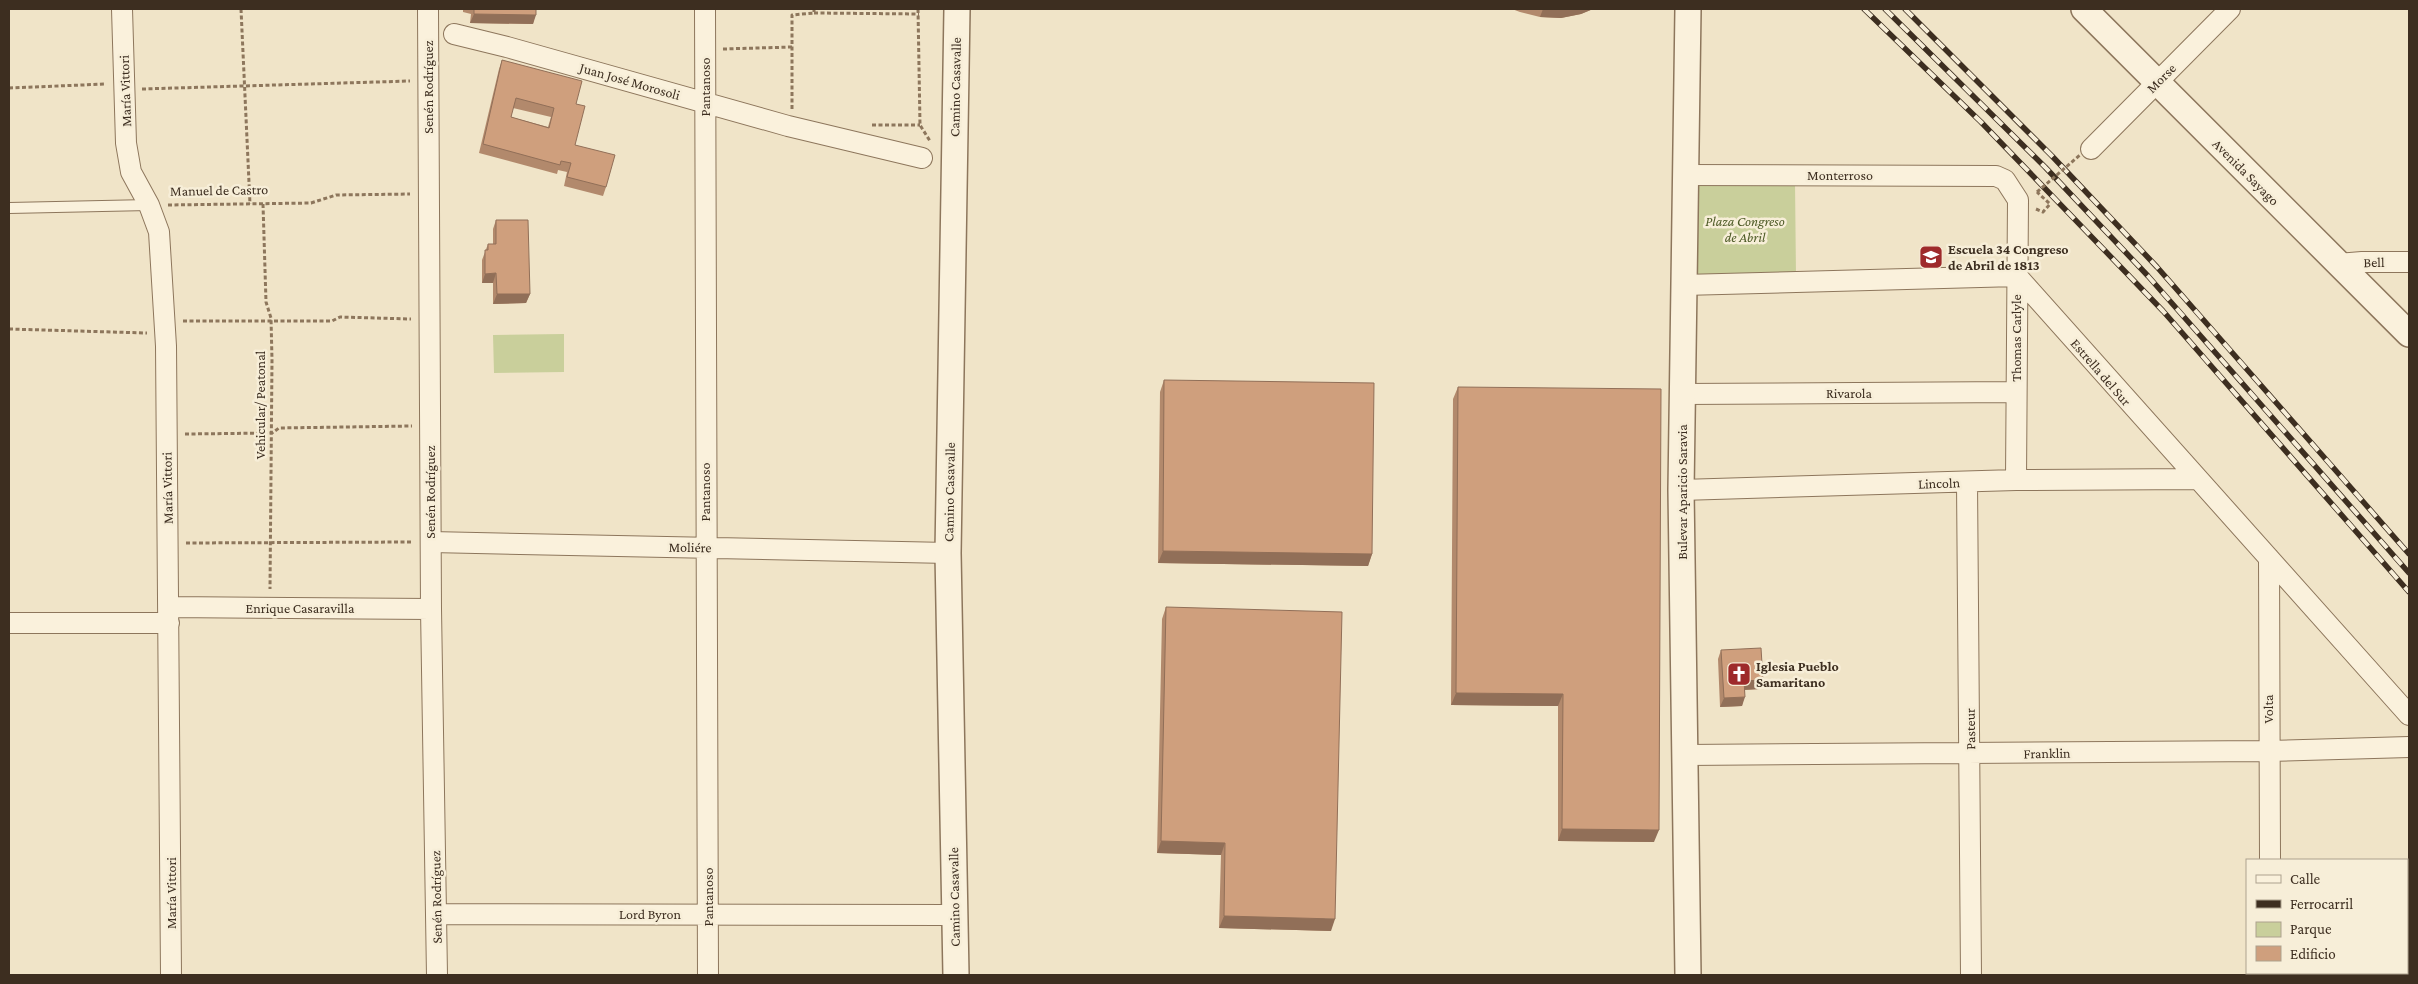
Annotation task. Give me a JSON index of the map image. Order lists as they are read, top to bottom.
{
  "streets": {
    "street": [
      "Morse",
      "Juan José Morosoli",
      "Senén Rodríguez",
      "Pantanoso",
      "Camino Casavalle",
      "María Vittori",
      "Avenida Sayago",
      "Monterroso",
      "Bell",
      "Thomas Carlyle",
      "Estrella del Sur",
      "Rivarola",
      "Lincoln",
      "Bulevar Aparicio Saravia",
      "Moliére",
      "Enrique Casaravilla",
      "Volta",
      "Pasteur",
      "Franklin",
      "Lord Byron"
    ],
    "path": ["Manuel de Castro", "Vehicular/ Peatonal"]
  },
  "crossings": [
    ["Morse", "Avenida Sayago"],
    ["Juan José Morosoli", "Pantanoso"],
    ["Senén Rodríguez", "Manuel de Castro"],
    ["Senén Rodríguez", "Moliére"],
    ["Senén Rodríguez", "Enrique Casaravilla"],
    ["Senén Rodríguez", "Lord Byron"],
    ["Pantanoso", "Moliére"],
    ["Pantanoso", "Lord Byron"],
    ["Camino Casavalle", "Moliére"],
    ["Camino Casavalle", "Lord Byron"],
    ["María Vittori", "Manuel de Castro"],
    ["María Vittori", "Enrique Casaravilla"],
    ["Avenida Sayago", "Bell"],
    ["Monterroso", "Thomas Carlyle"],
    ["Monterroso", "Bulevar Aparicio Saravia"],
    ["Manuel de Castro", "Vehicular/ Peatonal"],
    ["Thomas Carlyle", "Estrella del Sur"],
    ["Thomas Carlyle", "Rivarola"],
    ["Thomas Carlyle", "Lincoln"],
    ["Estrella del Sur", "Lincoln"],
    ["Estrella del Sur", "Volta"],
    ["Rivarola", "Bulevar Aparicio Saravia"],
    ["Vehicular/ Peatonal", "Enrique Casaravilla"],
    ["Lincoln", "Bulevar Aparicio Saravia"],
    ["Lincoln", "Pasteur"],
    ["Bulevar Aparicio Saravia", "Franklin"],
    ["Volta", "Franklin"],
    ["Pasteur", "Franklin"]
  ],
  "parks": ["Plaza Congreso de Abril"],
  "places": {
    "school or university": ["Escuela 34 Congreso de Abril de 1813"],
    "church": ["Iglesia Pueblo Samaritano"]
  },
  "legend": [
    "Calle",
    "Ferrocarril",
    "Parque",
    "Edificio"
  ]
}
